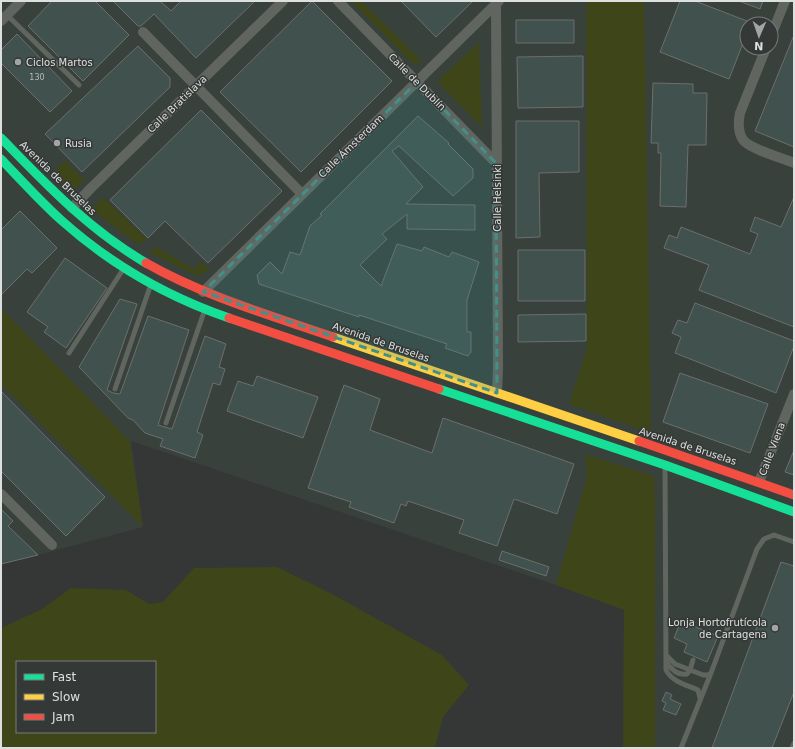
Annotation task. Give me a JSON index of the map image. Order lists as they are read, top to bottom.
{
  "streets": {
    "main road": ["Avenida de Bruselas"],
    "street": [
      "Calle de Dublín",
      "Calle Bratislava",
      "Calle Ámsterdam",
      "Calle Helsinki",
      "Calle Viena"
    ]
  },
  "crossings": [
    ["Calle de Dublín", "Calle Ámsterdam"],
    ["Calle de Dublín", "Calle Helsinki"],
    ["Calle Bratislava", "Avenida de Bruselas"],
    ["Calle Ámsterdam", "Avenida de Bruselas"],
    ["Calle Ámsterdam", "Calle Helsinki"],
    ["Avenida de Bruselas", "Calle Helsinki"],
    ["Avenida de Bruselas", "Calle Viena"]
  ],
  "places": ["Ciclos Martos", "Rusia", "Lonja Hortofrutícola de Cartagena"],
  "house_numbers": ["130"],
  "legend": ["Fast", "Slow", "Jam"],
  "north": "bottom"
}
